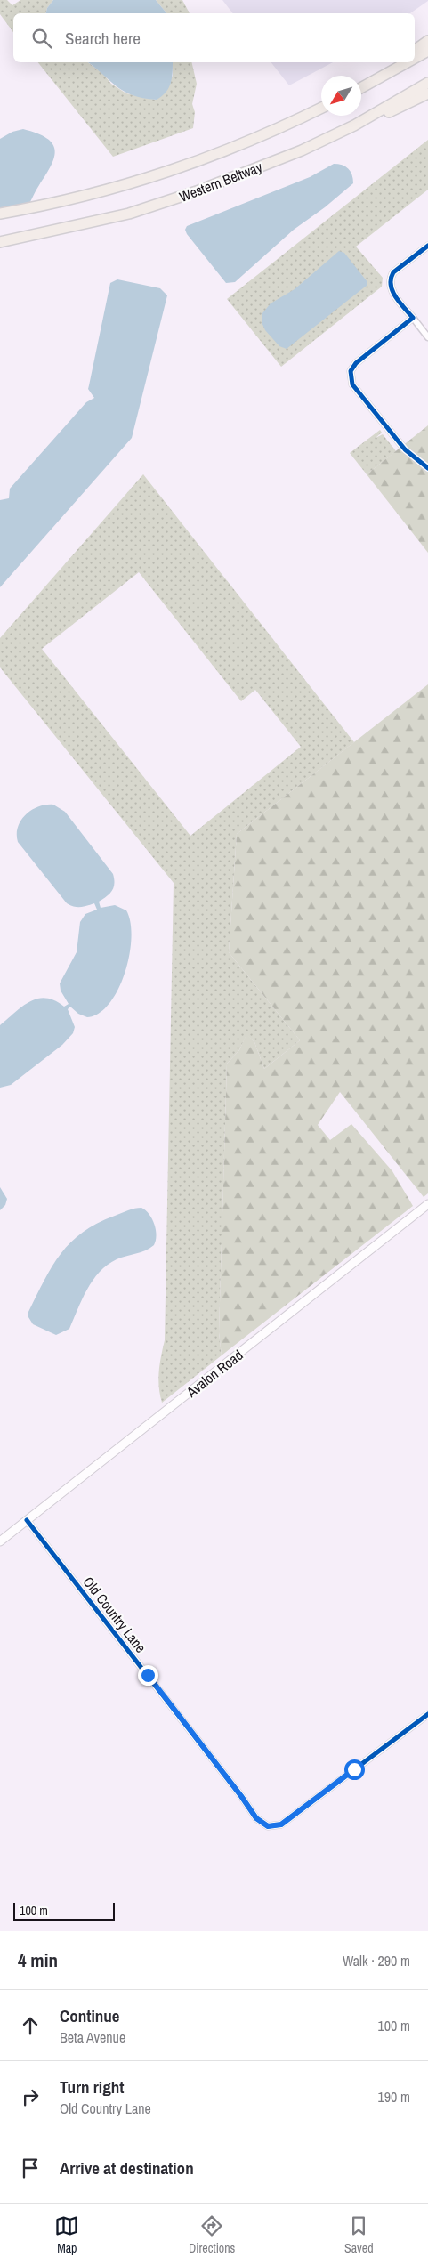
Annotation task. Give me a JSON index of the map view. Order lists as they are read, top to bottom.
{
  "streets": {
    "highway": ["Western Beltway"],
    "main road": ["Avalon Road"],
    "street": ["Old Country Lane"]
  },
  "crossings": [
    ["Avalon Road", "Old Country Lane"]
  ],
  "scale_bar": "100 m",
  "north": "bottom left",
  "page": {
    "search": "Search here",
    "scale": "100 m",
    "heading": ["4 min", "Walk · 290 m"],
    "list": [
      ["Continue", "Beta Avenue", "100 m"],
      ["Turn right", "Old Country Lane", "190 m"],
      "Arrive at destination"
    ],
    "nav": ["Map", "Directions", "Saved"]
  }
}
